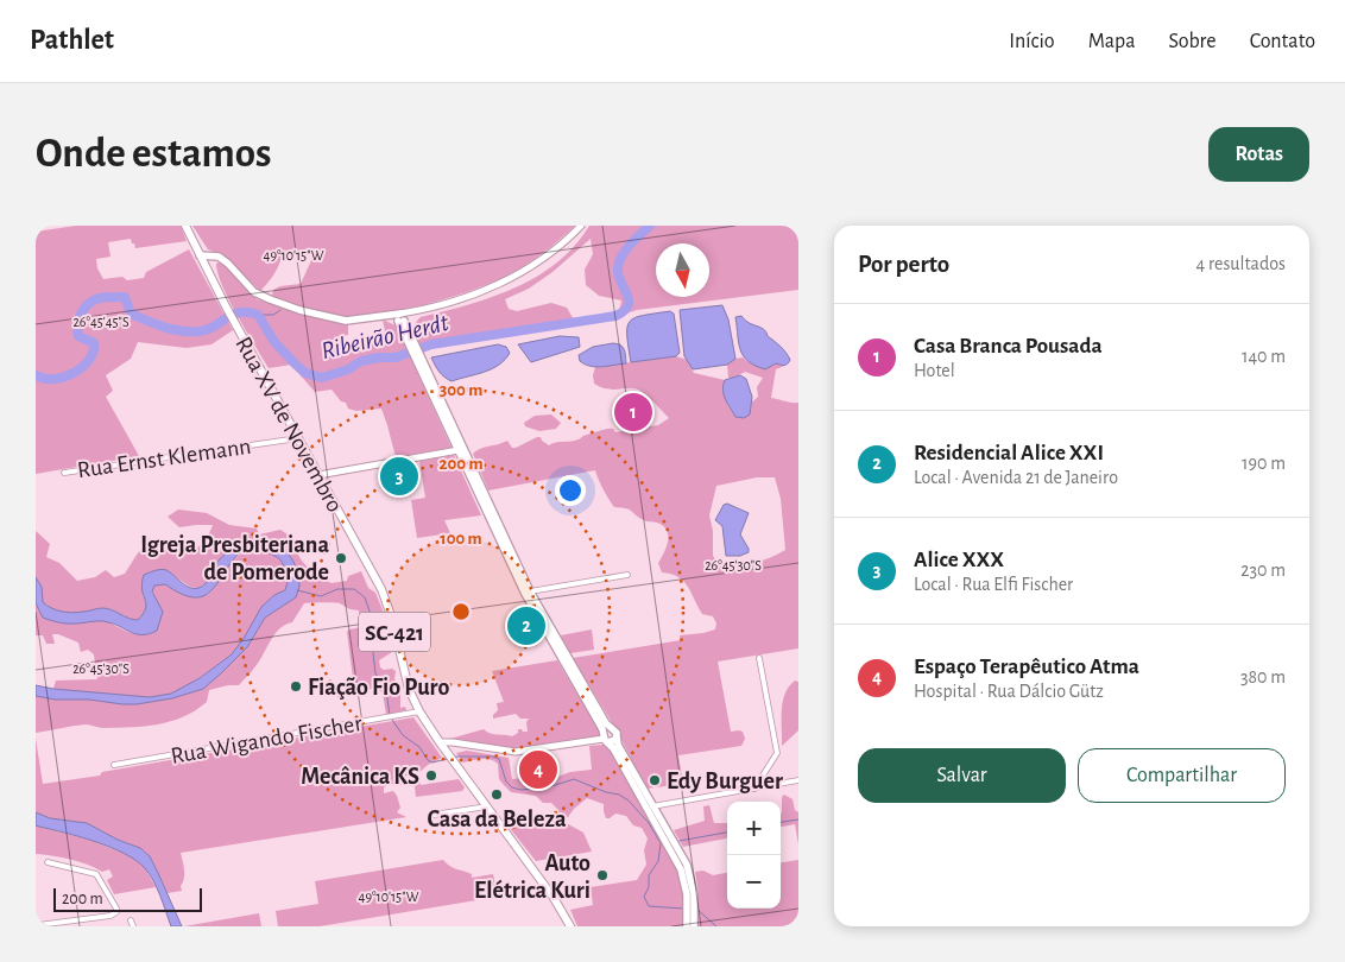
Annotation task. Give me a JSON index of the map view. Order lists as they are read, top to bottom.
{
  "streets": {
    "main road": ["Rua XV de Novembro", "SC-421"],
    "street": ["Rua Ernst Klemann", "Rua Wigando Fischer"]
  },
  "crossings": [
    ["Rua XV de Novembro", "Rua Ernst Klemann"],
    ["Rua XV de Novembro", "Rua Wigando Fischer"]
  ],
  "water": ["Ribeirão Herdt"],
  "places": [
    "Igreja Presbiteriana de Pomerode",
    "Fiação Fio Puro",
    "Mecânica KS",
    "Edy Burguer",
    "Casa da Beleza",
    "Auto Elétrica Kuri"
  ],
  "scale_bar": "200 m",
  "north": "bottom",
  "page": {
    "header": "Pathlet",
    "nav": [
      "Início",
      "Mapa",
      "Sobre",
      "Contato"
    ],
    "buttons": [
      "Rotas",
      ["Salvar", "Compartilhar"]
    ],
    "title": "Onde estamos",
    "heading": ["Por perto", "4 resultados"],
    "list": [
      {
        "mark": "1",
        "name": "Casa Branca Pousada",
        "note": "Hotel",
        "value": "140 m"
      },
      {
        "mark": "2",
        "name": "Residencial Alice XXI",
        "note": "Local · Avenida 21 de Janeiro",
        "value": "190 m"
      },
      {
        "mark": "3",
        "name": "Alice XXX",
        "note": "Local · Rua Elfi Fischer",
        "value": "230 m"
      },
      {
        "mark": "4",
        "name": "Espaço Terapêutico Atma",
        "note": "Hospital · Rua Dálcio Gütz",
        "value": "380 m"
      }
    ],
    "pins": [
      "1",
      "3",
      "2",
      "4"
    ],
    "map_buttons": ["+", "−"],
    "scale": "200 m"
  },
  "coordinates": ["49°10'15\"W", "26°45'45\"S", "26°45'30\"S"],
  "rings": ["300 m", "200 m", "100 m"]
}
